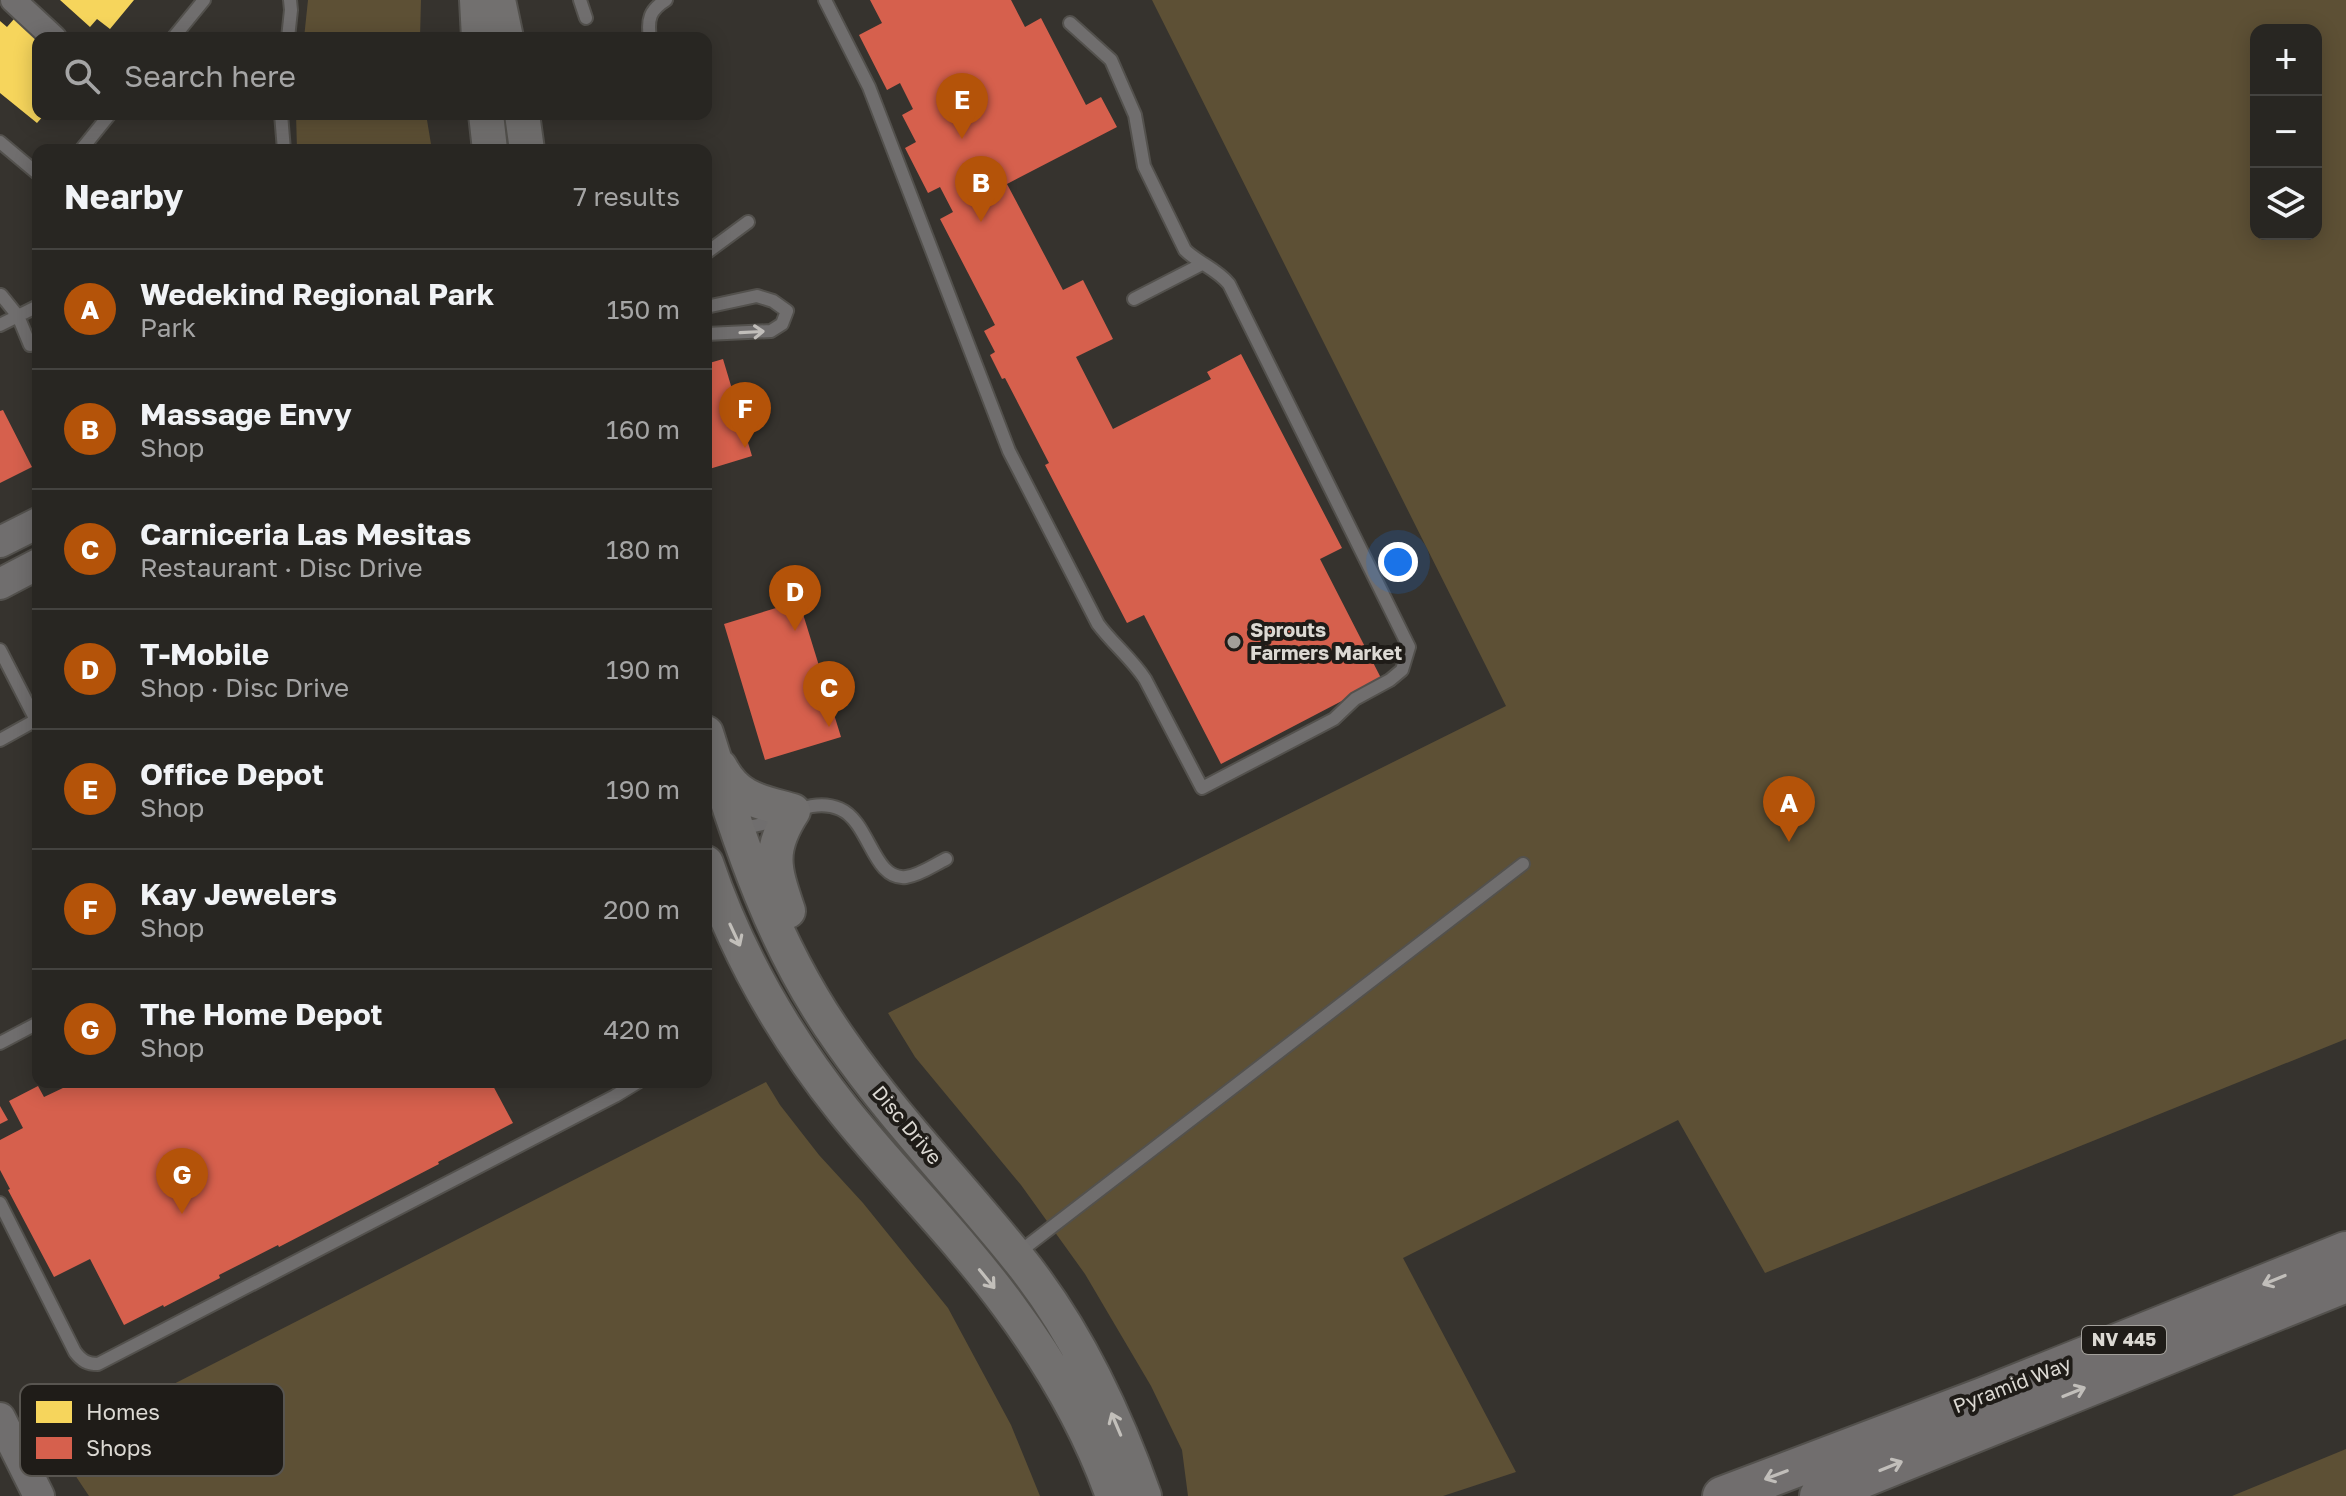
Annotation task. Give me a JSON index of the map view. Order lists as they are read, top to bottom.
{
  "streets": {
    "main road": ["Disc Drive", "NV 445", "Pyramid Way"]
  },
  "places": ["Sprouts Farmers Market"],
  "legend": ["Homes", "Shops"],
  "page": {
    "map_buttons": ["+", "−"],
    "search": "Search here",
    "pins": [
      "E",
      "B",
      "F",
      "D",
      "C",
      "A",
      "G"
    ],
    "heading": ["Nearby", "7 results"],
    "list": [
      {
        "mark": "A",
        "name": "Wedekind Regional Park",
        "note": "Park",
        "value": "150 m"
      },
      {
        "mark": "B",
        "name": "Massage Envy",
        "note": "Shop",
        "value": "160 m"
      },
      {
        "mark": "C",
        "name": "Carniceria Las Mesitas",
        "note": "Restaurant · Disc Drive",
        "value": "180 m"
      },
      {
        "mark": "D",
        "name": "T-Mobile",
        "note": "Shop · Disc Drive",
        "value": "190 m"
      },
      {
        "mark": "E",
        "name": "Office Depot",
        "note": "Shop",
        "value": "190 m"
      },
      {
        "mark": "F",
        "name": "Kay Jewelers",
        "note": "Shop",
        "value": "200 m"
      },
      {
        "mark": "G",
        "name": "The Home Depot",
        "note": "Shop",
        "value": "420 m"
      }
    ]
  }
}
